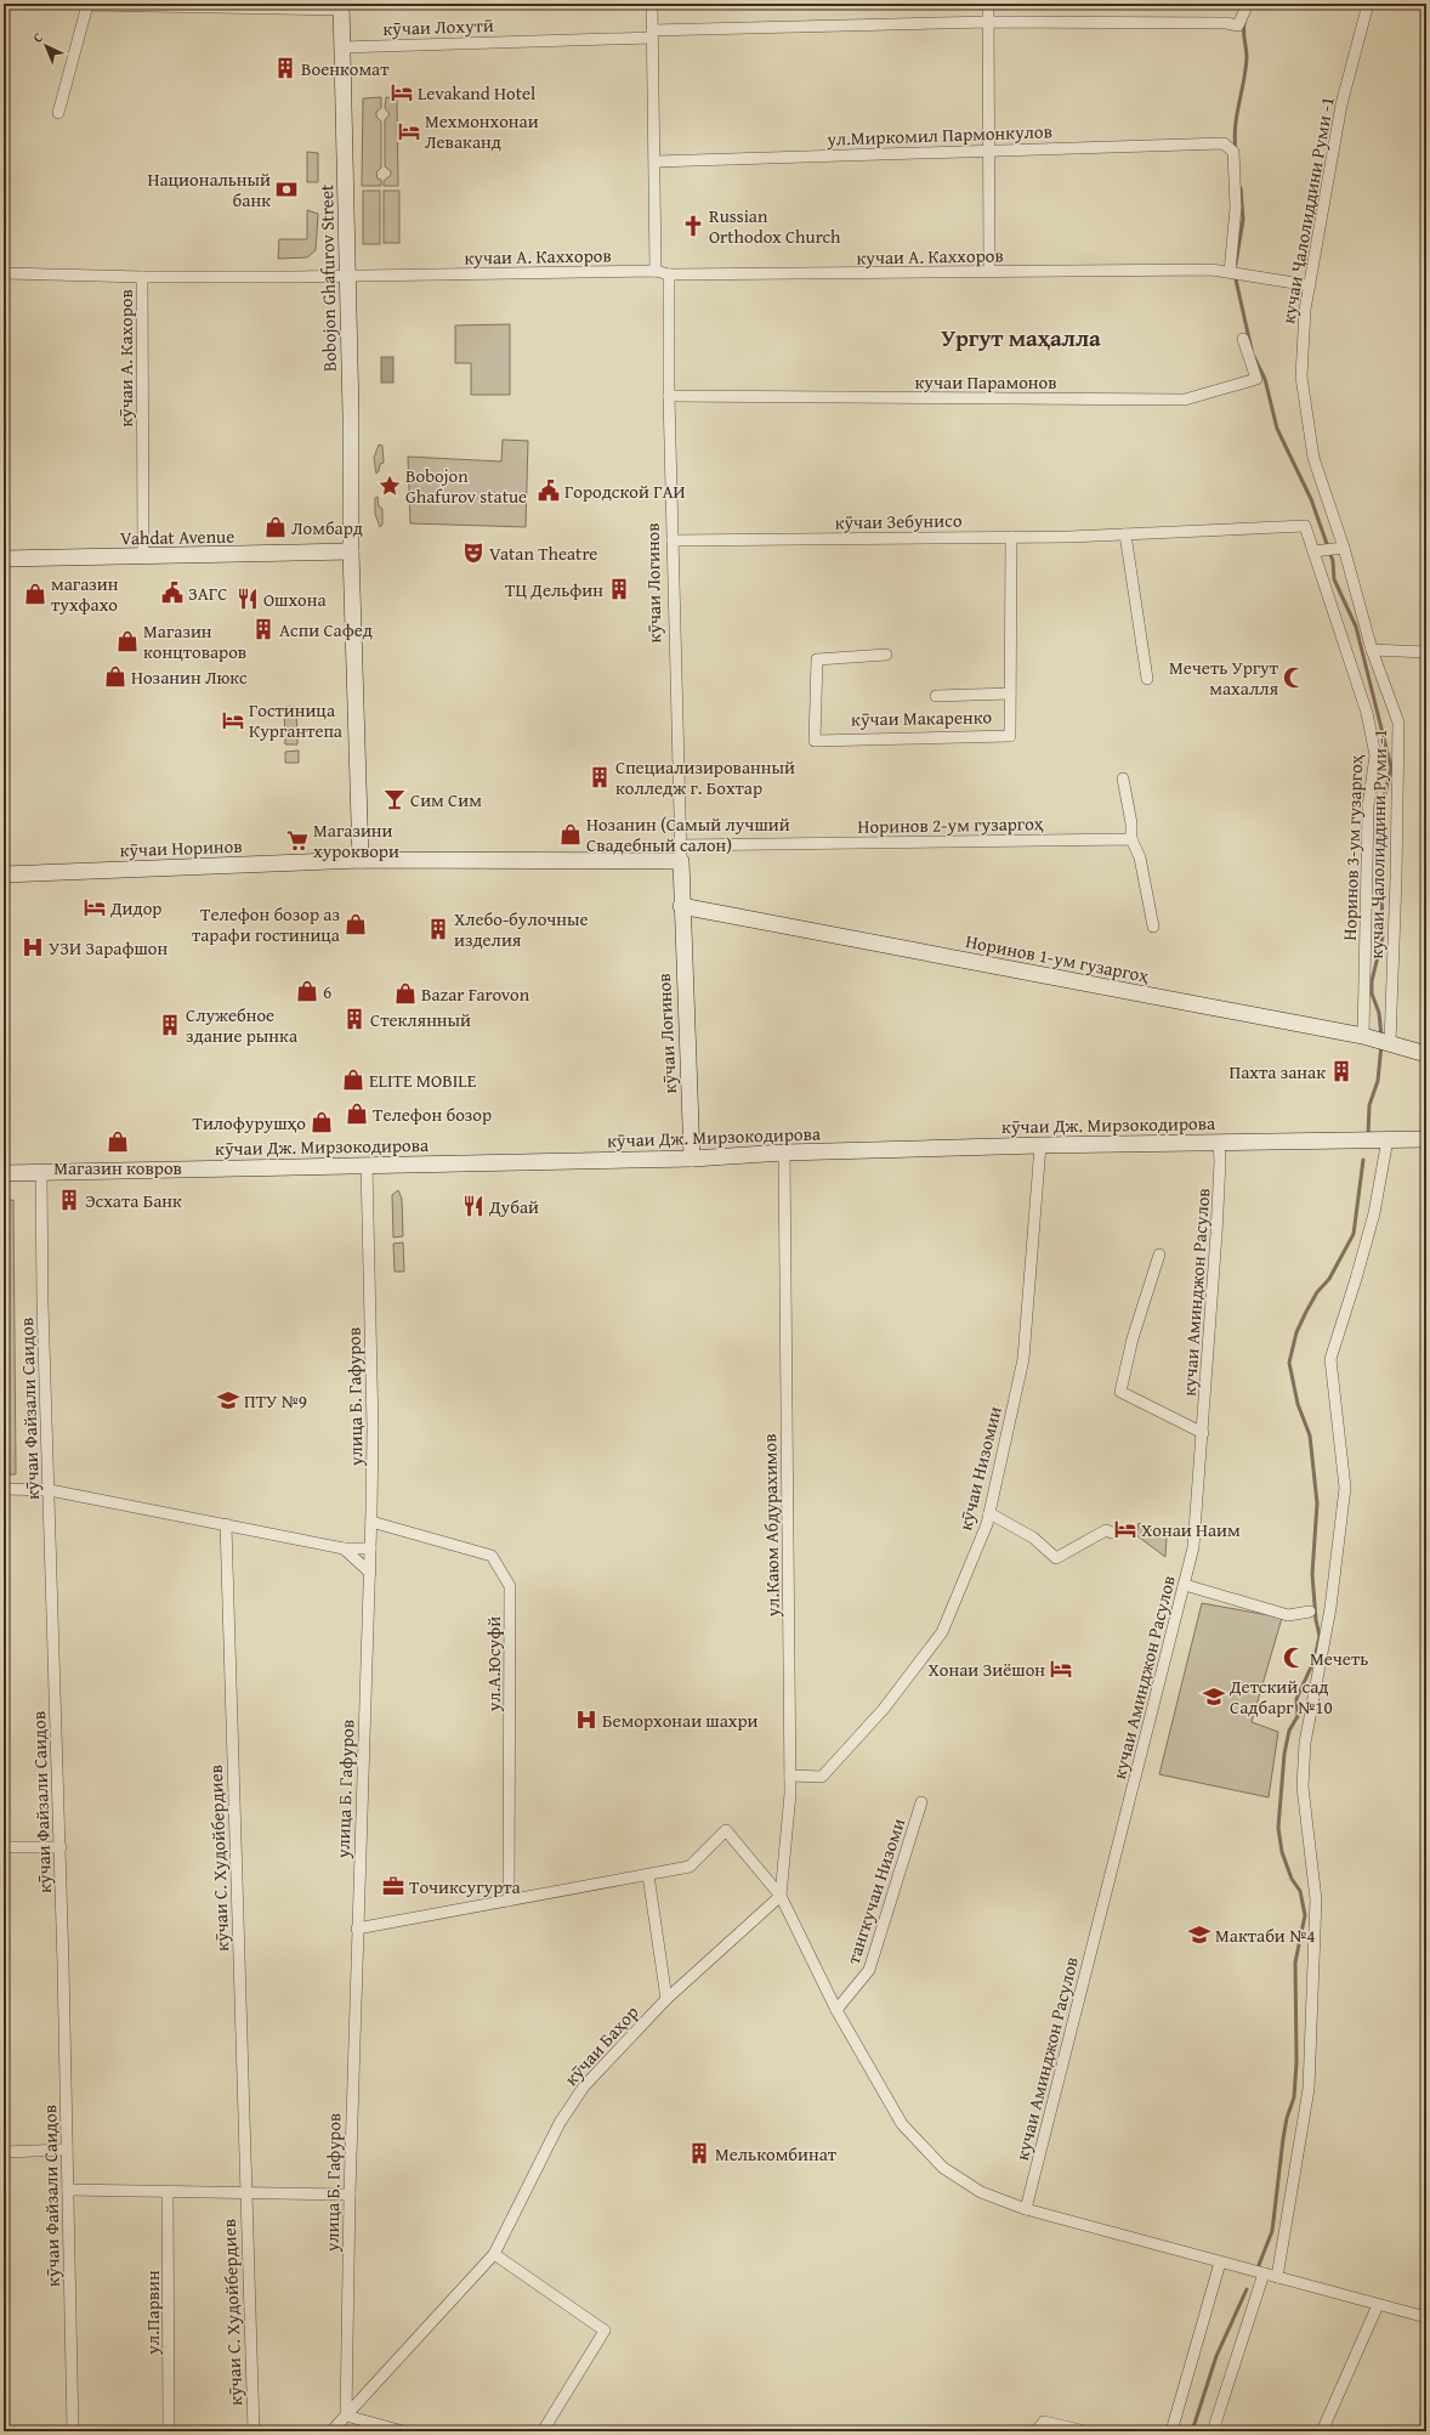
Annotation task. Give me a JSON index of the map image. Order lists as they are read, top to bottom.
{
  "streets": {
    "street": [
      "кӯчаи Лохутӣ",
      "ул.Миркомил Пармонкулов",
      "кучаи Ҷалолиддини Руми -1",
      "кучаи А. Каххоров",
      "Bobojon Ghafurov Street",
      "кӯчаи А. Кахоров",
      "кучаи Парамонов",
      "кӯчаи Зебунисо",
      "Vahdat Avenue",
      "кӯчаи Логинов",
      "кӯчаи Макаренко",
      "Норинов 2-ум гузаргоҳ",
      "кӯчаи Норинов",
      "Норинов 3-ум гузаргоҳ",
      "Норинов 1-ум гузаргоҳ",
      "кӯчаи Дж. Мирзокодирова",
      "кучаи Аминджон Расулов",
      "улица Б. Гафуров",
      "кӯчаи Файзали Саидов",
      "кӯчаи Низомии",
      "ул.Каюм Абдурахимов",
      "ул.А.Юсуфй",
      "кӯчаи С. Худойбердиев",
      "тангкучаи Низоми",
      "кӯчаи Баҳор",
      "ул.Парвин"
    ]
  },
  "crossings": [
    ["кӯчаи Лохутӣ", "Bobojon Ghafurov Street"],
    ["ул.Миркомил Пармонкулов", "кучаи А. Каххоров"],
    ["кучаи Ҷалолиддини Руми -1", "кучаи А. Каххоров"],
    ["кучаи Ҷалолиддини Руми -1", "Норинов 3-ум гузаргоҳ"],
    ["кучаи Ҷалолиддини Руми -1", "Норинов 1-ум гузаргоҳ"],
    ["кучаи А. Каххоров", "Bobojon Ghafurov Street"],
    ["кучаи А. Каххоров", "кӯчаи А. Кахоров"],
    ["кучаи А. Каххоров", "кӯчаи Логинов"],
    ["Bobojon Ghafurov Street", "кӯчаи А. Кахоров"],
    ["Bobojon Ghafurov Street", "Vahdat Avenue"],
    ["Bobojon Ghafurov Street", "кӯчаи Норинов"],
    ["кӯчаи А. Кахоров", "Vahdat Avenue"],
    ["кучаи Парамонов", "кӯчаи Логинов"],
    ["кӯчаи Зебунисо", "кӯчаи Логинов"],
    ["кӯчаи Зебунисо", "кӯчаи Макаренко"],
    ["кӯчаи Зебунисо", "Норинов 3-ум гузаргоҳ"],
    ["кӯчаи Логинов", "Норинов 2-ум гузаргоҳ"],
    ["кӯчаи Логинов", "кӯчаи Норинов"],
    ["кӯчаи Логинов", "Норинов 1-ум гузаргоҳ"],
    ["кӯчаи Логинов", "кӯчаи Дж. Мирзокодирова"],
    ["Норинов 2-ум гузаргоҳ", "кӯчаи Норинов"],
    ["Норинов 3-ум гузаргоҳ", "Норинов 1-ум гузаргоҳ"],
    ["кӯчаи Дж. Мирзокодирова", "кучаи Аминджон Расулов"],
    ["кӯчаи Дж. Мирзокодирова", "улица Б. Гафуров"],
    ["кӯчаи Дж. Мирзокодирова", "кӯчаи Файзали Саидов"],
    ["кӯчаи Дж. Мирзокодирова", "кӯчаи Низомии"],
    ["кӯчаи Дж. Мирзокодирова", "ул.Каюм Абдурахимов"],
    ["улица Б. Гафуров", "ул.А.Юсуфй"],
    ["улица Б. Гафуров", "кӯчаи С. Худойбердиев"],
    ["улица Б. Гафуров", "кӯчаи Баҳор"],
    ["кӯчаи Файзали Саидов", "кӯчаи С. Худойбердиев"],
    ["кӯчаи Низомии", "ул.Каюм Абдурахимов"],
    ["ул.Каюм Абдурахимов", "кӯчаи Баҳор"],
    ["кӯчаи С. Худойбердиев", "ул.Парвин"]
  ],
  "districts": ["Ургут маҳалла"],
  "places": {
    "building": [
      "Военкомат",
      "ТЦ Дельфин",
      "Аспи Сафед",
      "Специализированный колледж г. Бохтар",
      "Хлебо-булочные изделия",
      "Стеклянный",
      "Служебное здание рынка",
      "Пахта занак",
      "Эсхата Банк",
      "Мелькомбинат"
    ],
    "hotel": [
      "Levakand Hotel",
      "Мехмонхонаи Леваканд",
      "Гостиница Кургантепа",
      "Дидор",
      "Хонаи Наим",
      "Хонаи Зиёшон"
    ],
    "bank": ["Национальный банк"],
    "church": ["Russian Orthodox Church"],
    "place": ["Bobojon Ghafurov statue"],
    "public building": ["Городской ГАИ", "ЗАГС"],
    "shop": [
      "Ломбард",
      "магазин тухфахо",
      "Магазин концтоваров",
      "Нозанин Люкс",
      "Нозанин (Самый лучший Свадебный салон)",
      "Телефон бозор аз тарафи гостиница",
      "6",
      "Bazar Farovon",
      "ELITE MOBILE",
      "Телефон бозор",
      "Тилофурушҳо",
      "Магазин ковров"
    ],
    "theatre": ["Vatan Theatre"],
    "restaurant": ["Ошхона", "Дубай"],
    "mosque": ["Мечеть Ургут махалля", "Мечеть"],
    "bar": ["Сим Сим"],
    "supermarket": ["Магазини хуроквори"],
    "hospital": ["УЗИ Зарафшон", "Беморхонаи шахри"],
    "school or university": ["ПТУ №9", "Детский сад Садбарг №10", "Мактаби №4"],
    "office": ["Точиксугурта"]
  },
  "north": "top left"
}
